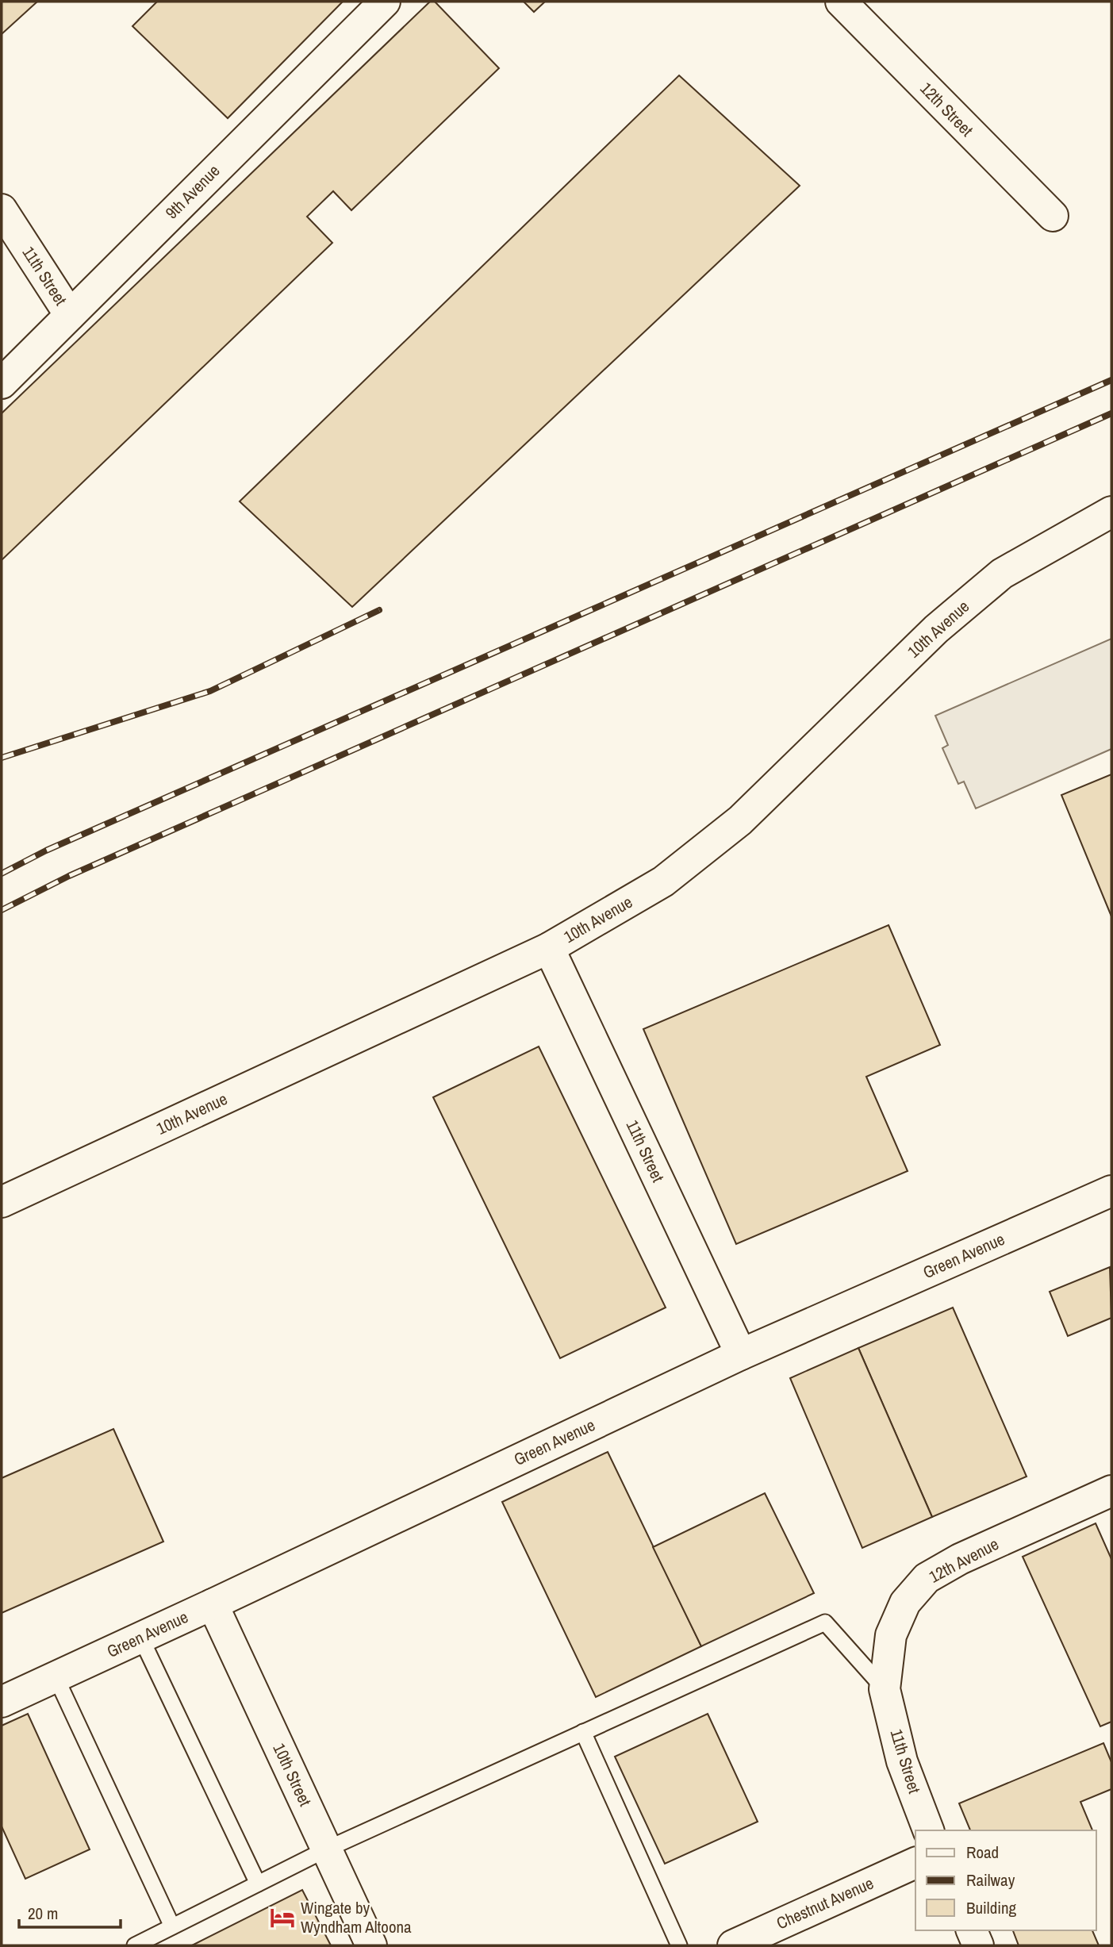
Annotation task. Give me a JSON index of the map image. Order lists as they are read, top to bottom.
{
  "streets": {
    "street": [
      "12th Street",
      "9th Avenue",
      "11th Street",
      "10th Avenue",
      "Green Avenue",
      "12th Avenue",
      "10th Street",
      "Chestnut Avenue"
    ]
  },
  "crossings": [
    ["9th Avenue", "11th Street"],
    ["11th Street", "10th Avenue"],
    ["11th Street", "Green Avenue"],
    ["11th Street", "12th Avenue"],
    ["Green Avenue", "10th Street"]
  ],
  "places": {
    "hotel": ["Wingate by Wyndham Altoona"]
  },
  "legend": ["Road", "Railway", "Building"],
  "scale_bar": "20 m"
}
